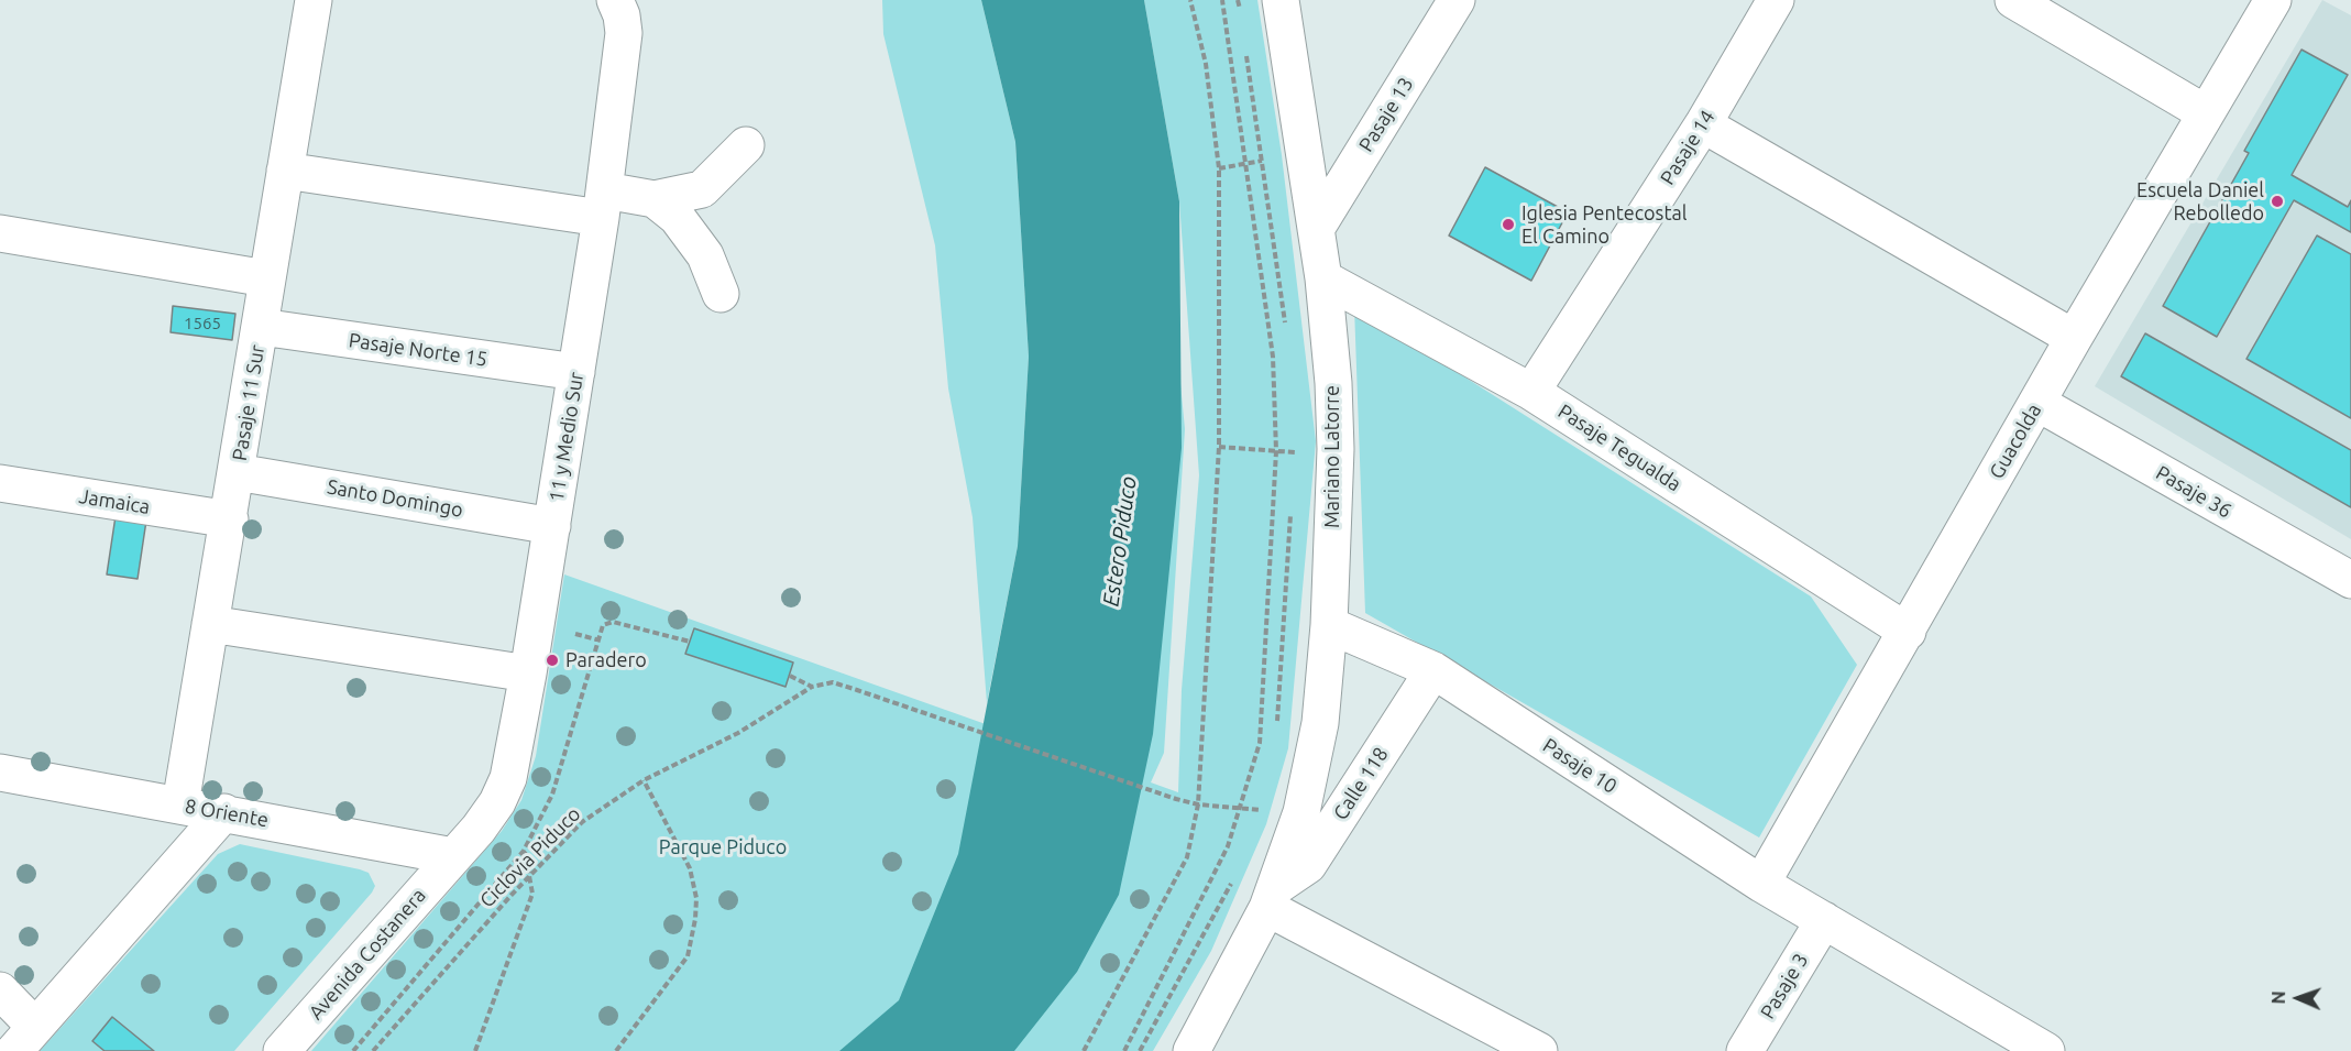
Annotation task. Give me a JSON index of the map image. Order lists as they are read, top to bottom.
{
  "streets": {
    "street": [
      "Pasaje 13",
      "Pasaje 14",
      "Pasaje Norte 15",
      "Pasaje 11 Sur",
      "11 y Medio Sur",
      "Guacolda",
      "Pasaje Tegualda",
      "Mariano Latorre",
      "Pasaje 36",
      "Santo Domingo",
      "Jamaica",
      "Pasaje 10",
      "Calle 118",
      "8 Oriente",
      "Avenida Costanera",
      "Pasaje 3"
    ],
    "path": ["Ciclovia Piduco"]
  },
  "crossings": [
    ["Pasaje 13", "Mariano Latorre"],
    ["Pasaje 14", "Pasaje Tegualda"],
    ["Pasaje Norte 15", "Pasaje 11 Sur"],
    ["Pasaje Norte 15", "11 y Medio Sur"],
    ["Pasaje 11 Sur", "Santo Domingo"],
    ["Pasaje 11 Sur", "Jamaica"],
    ["Pasaje 11 Sur", "8 Oriente"],
    ["11 y Medio Sur", "Santo Domingo"],
    ["11 y Medio Sur", "8 Oriente"],
    ["11 y Medio Sur", "Avenida Costanera"],
    ["Guacolda", "Pasaje Tegualda"],
    ["Guacolda", "Pasaje 36"],
    ["Guacolda", "Pasaje 10"],
    ["Pasaje Tegualda", "Mariano Latorre"],
    ["Mariano Latorre", "Pasaje 10"],
    ["Mariano Latorre", "Calle 118"],
    ["Pasaje 10", "Calle 118"],
    ["Pasaje 10", "Pasaje 3"],
    ["8 Oriente", "Avenida Costanera"]
  ],
  "water": ["Estero Piduco"],
  "parks": ["Parque Piduco"],
  "places": ["Escuela Daniel Rebolledo", "Iglesia Pentecostal El Camino", "Paradero"],
  "house_numbers": ["1565"],
  "north": "left"
}
